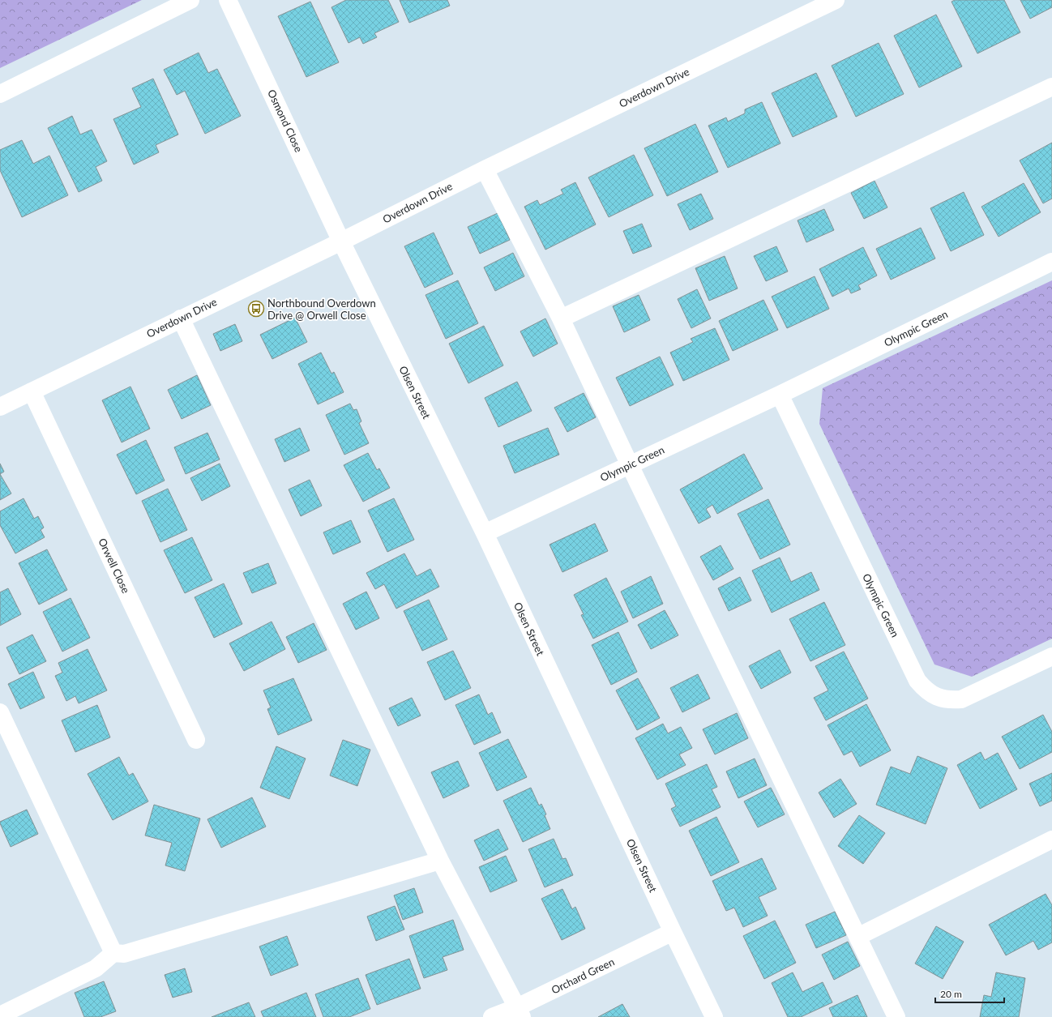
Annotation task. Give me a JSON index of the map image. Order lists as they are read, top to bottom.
{
  "streets": {
    "street": [
      "Overdown Drive",
      "Osmond Close",
      "Olympic Green",
      "Olsen Street",
      "Orwell Close",
      "Orchard Green"
    ]
  },
  "crossings": [
    ["Overdown Drive", "Osmond Close"],
    ["Overdown Drive", "Olsen Street"],
    ["Overdown Drive", "Orwell Close"],
    ["Osmond Close", "Olsen Street"],
    ["Olympic Green", "Olsen Street"],
    ["Olsen Street", "Orchard Green"]
  ],
  "places": {
    "bus stop": ["Northbound Overdown Drive @ Orwell Close"]
  },
  "scale_bar": "20 m"
}
